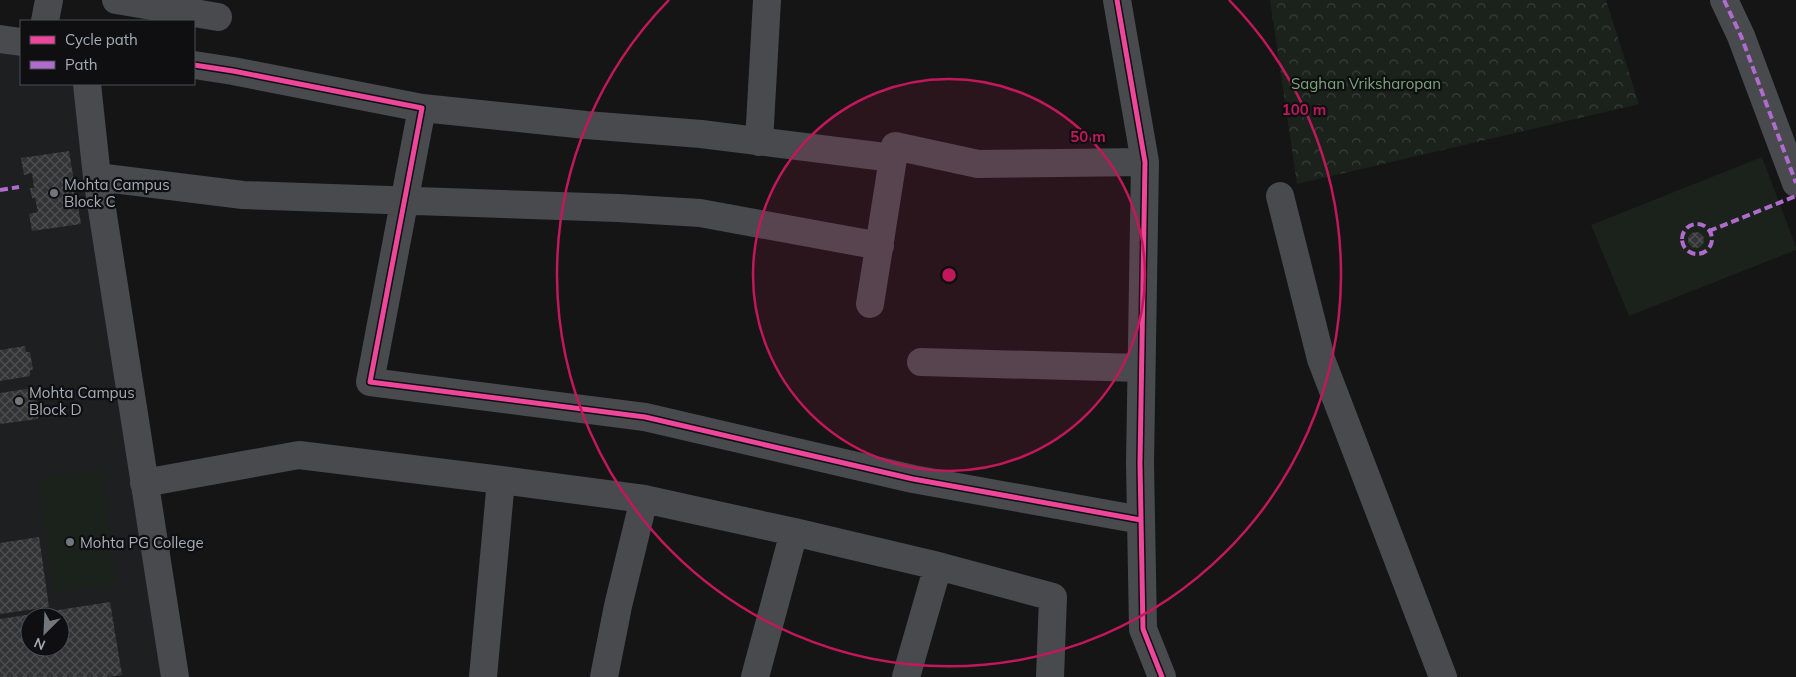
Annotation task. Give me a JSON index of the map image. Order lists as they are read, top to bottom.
{
  "parks": ["Saghan Vriksharopan"],
  "places": ["Mohta Campus Block C", "Mohta Campus Block D", "Mohta PG College"],
  "legend": ["Cycle path", "Path"],
  "north": "bottom left",
  "rings": ["100 m", "50 m"]
}
